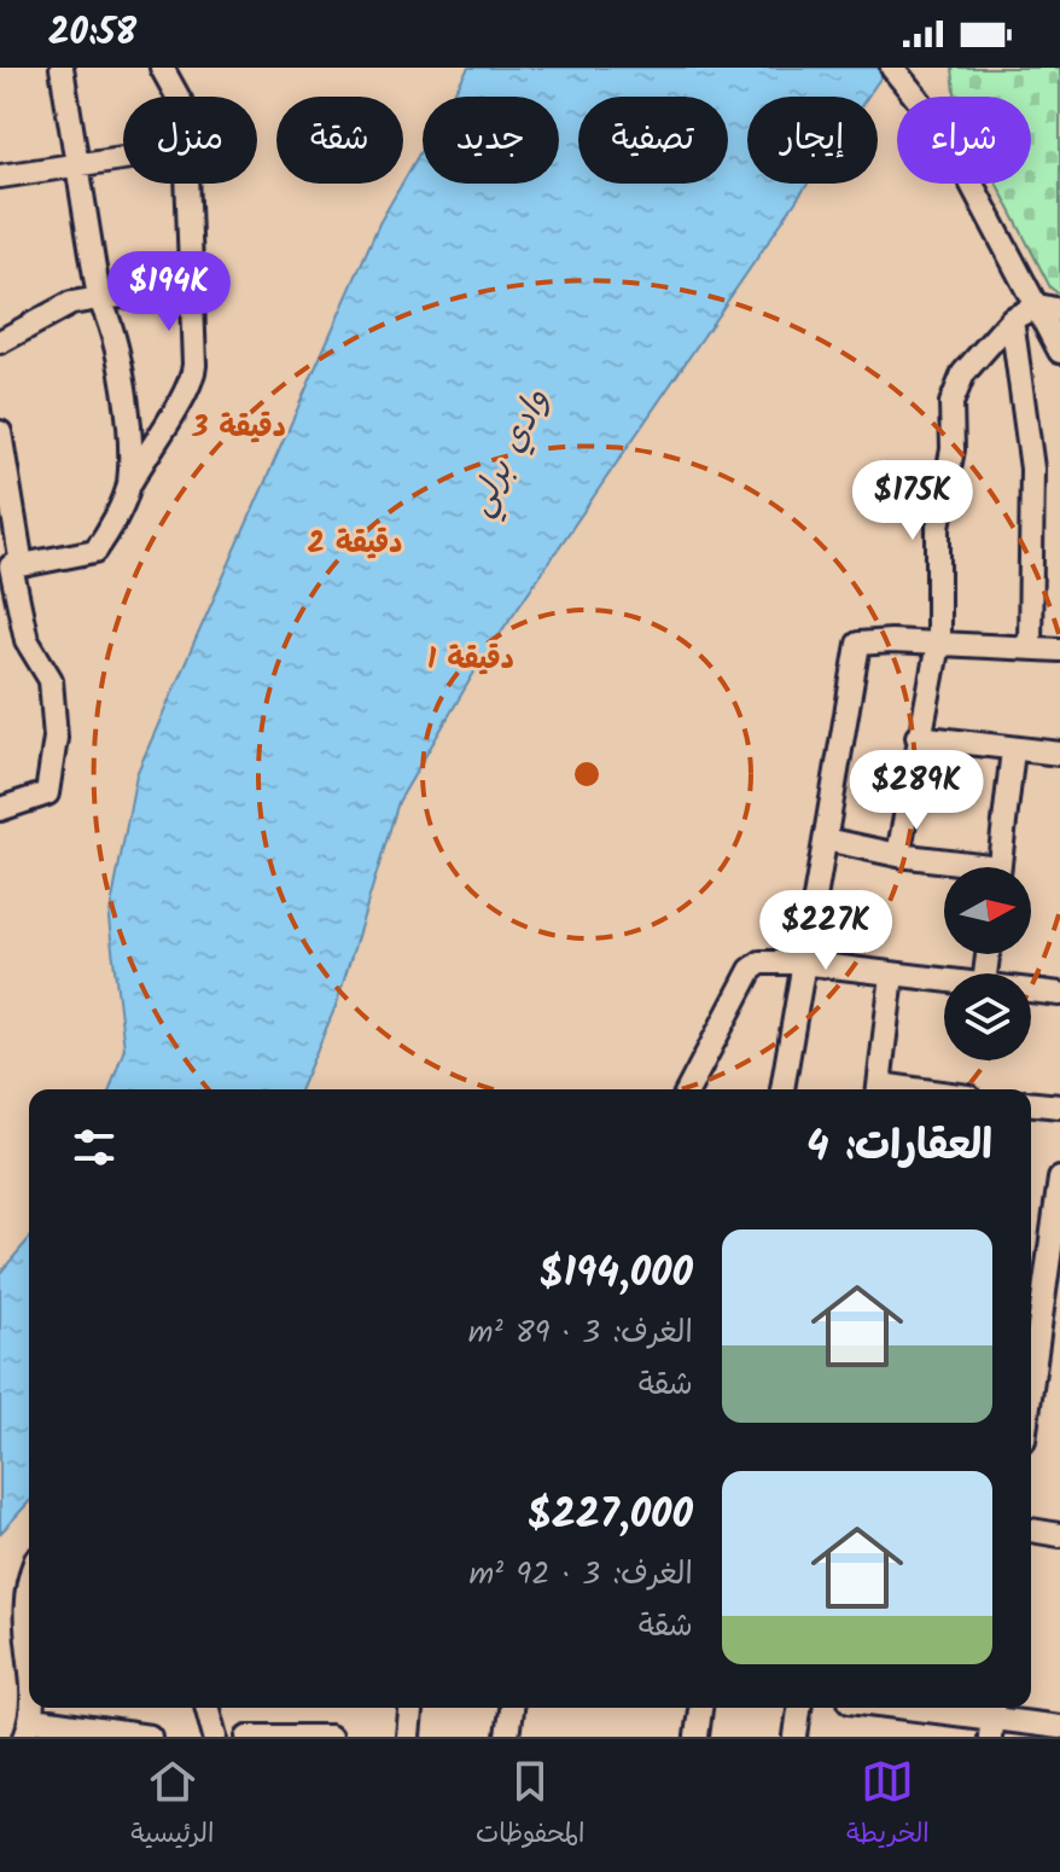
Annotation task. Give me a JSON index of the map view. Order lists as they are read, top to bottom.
{
  "water": ["وادي برلي"],
  "north": "right",
  "page": {
    "status": "20:58",
    "chip": [
      "شراء",
      "إيجار",
      "تصفية",
      "جديد",
      "شقة",
      "منزل"
    ],
    "price": [
      "$194K",
      "$175K",
      "$289K",
      "$227K"
    ],
    "heading": "العقارات: 4",
    "list": [
      {
        "name": "$194,000",
        "note": "الغرف: 3 · 89 m² · شقة"
      },
      {
        "name": "$227,000",
        "note": "الغرف: 3 · 92 m² · شقة"
      }
    ],
    "tabs": ["الخريطة", "المحفوظات", "الرئيسية"]
  },
  "rings": ["3 دقيقة", "2 دقيقة", "1 دقيقة"]
}
